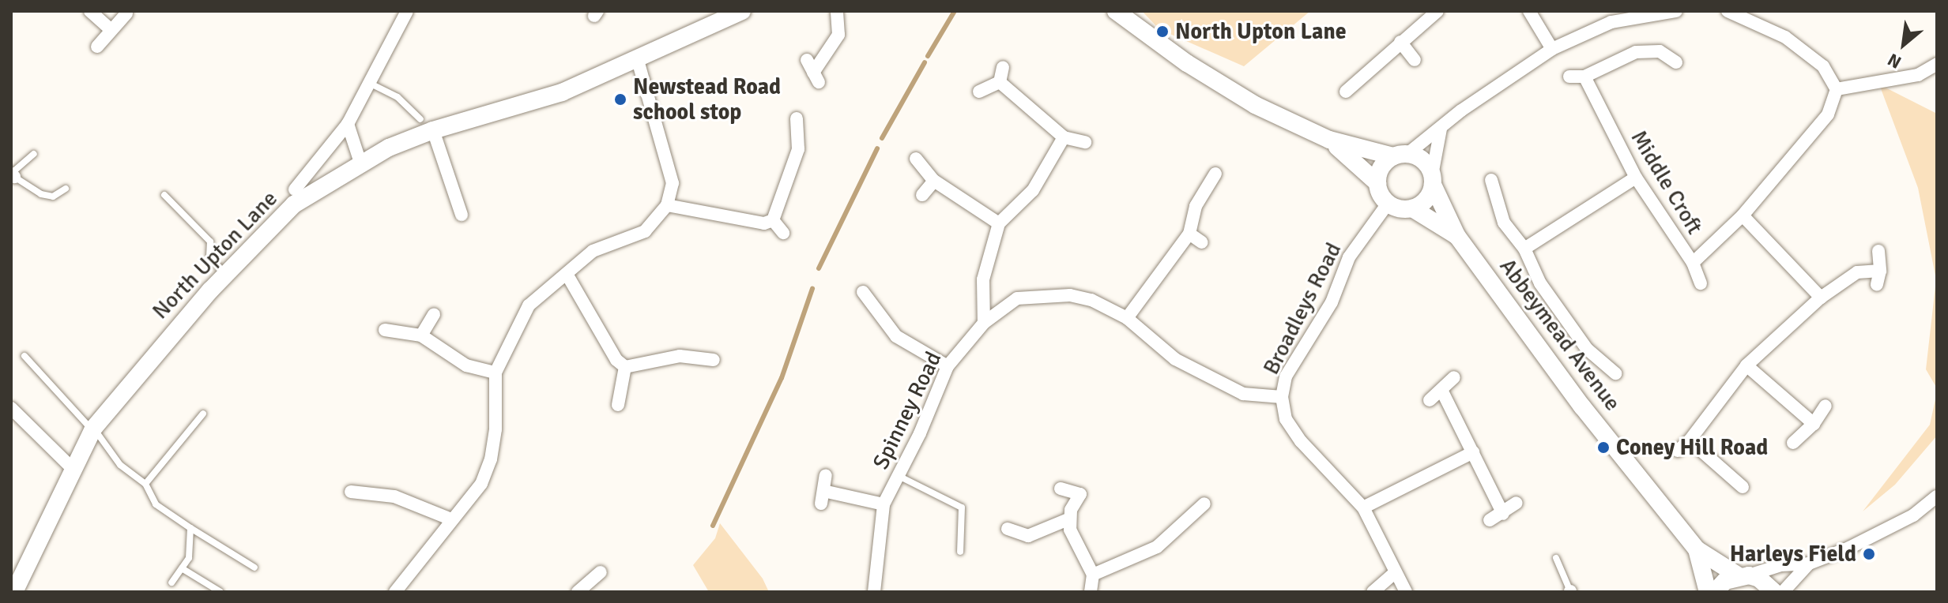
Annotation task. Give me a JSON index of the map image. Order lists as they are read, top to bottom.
{
  "streets": {
    "street": [
      "Middle Croft",
      "North Upton Lane",
      "Broadleys Road",
      "Abbeymead Avenue",
      "Spinney Road"
    ]
  },
  "crossings": [
    ["Broadleys Road", "Abbeymead Avenue"],
    ["Broadleys Road", "Spinney Road"]
  ],
  "places": [
    "North Upton Lane",
    "Newstead Road school stop",
    "Coney Hill Road",
    "Harleys Field"
  ],
  "north": "bottom left"
}
